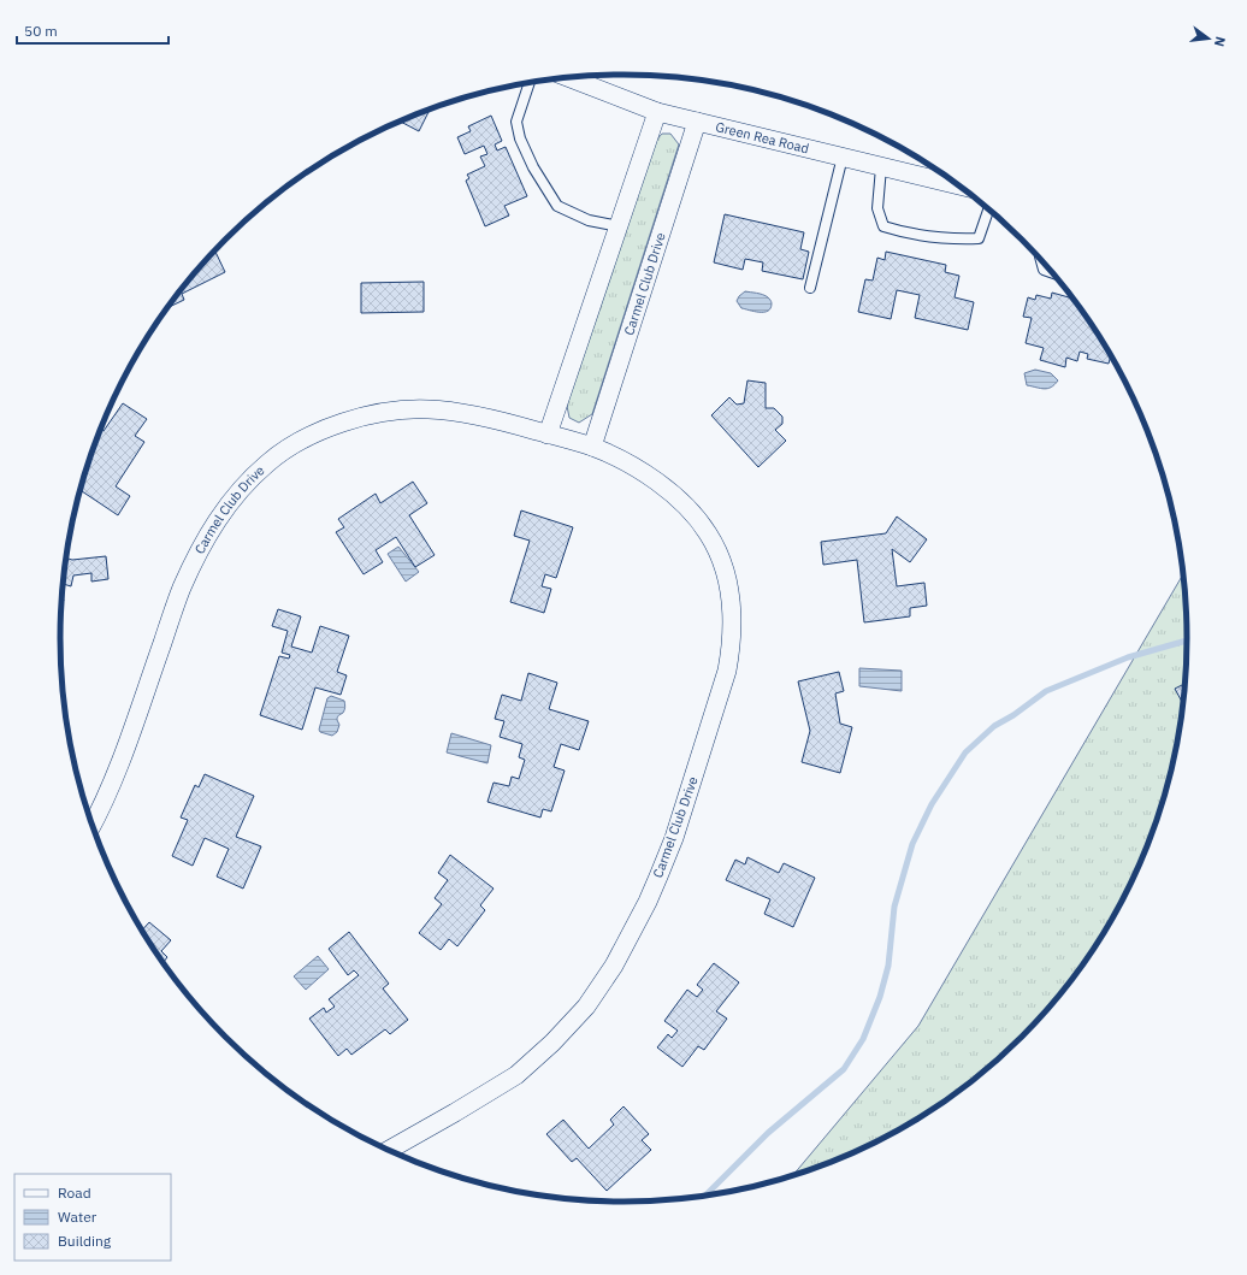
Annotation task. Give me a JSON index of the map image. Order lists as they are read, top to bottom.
{
  "streets": {
    "street": ["Green Rea Road", "Carmel Club Drive"]
  },
  "crossings": [
    ["Green Rea Road", "Carmel Club Drive"]
  ],
  "legend": ["Road", "Water", "Building"],
  "scale_bar": "50 m",
  "north": "right"
}
